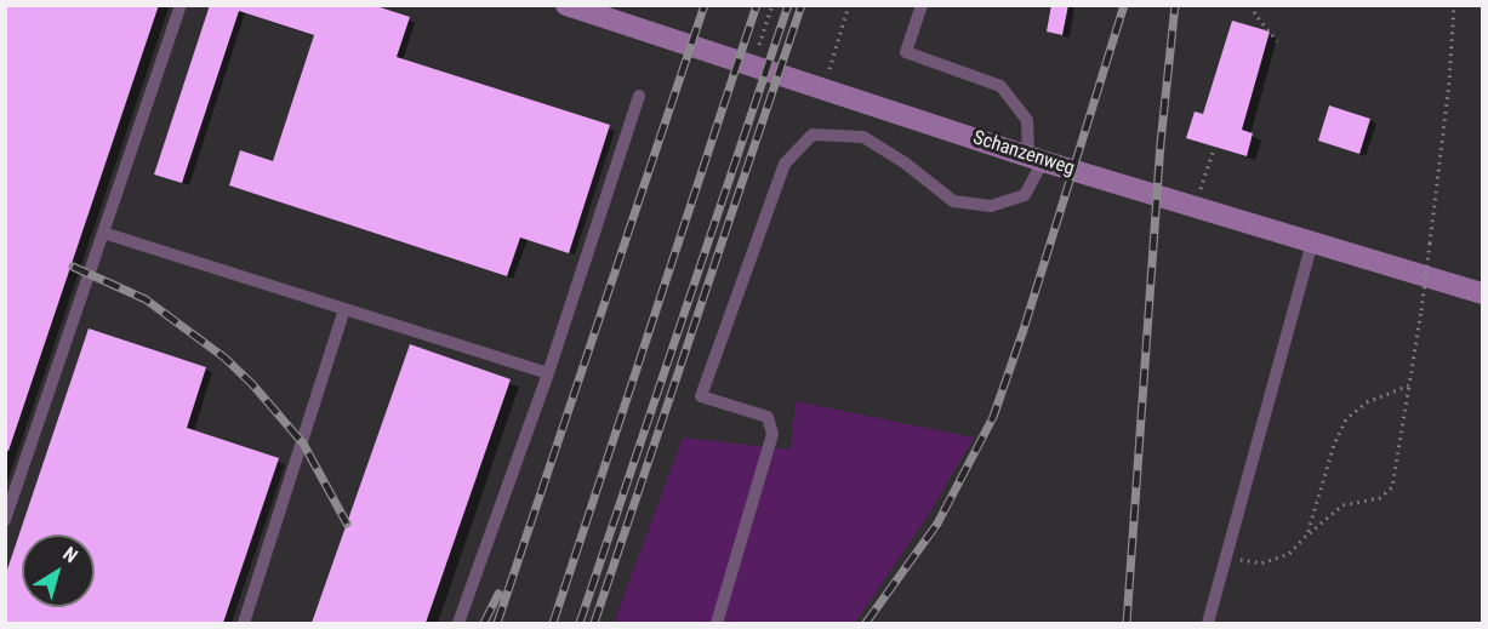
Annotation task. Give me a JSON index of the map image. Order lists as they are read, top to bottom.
{
  "streets": {
    "main road": ["Schanzenweg"]
  },
  "north": "top right"
}
